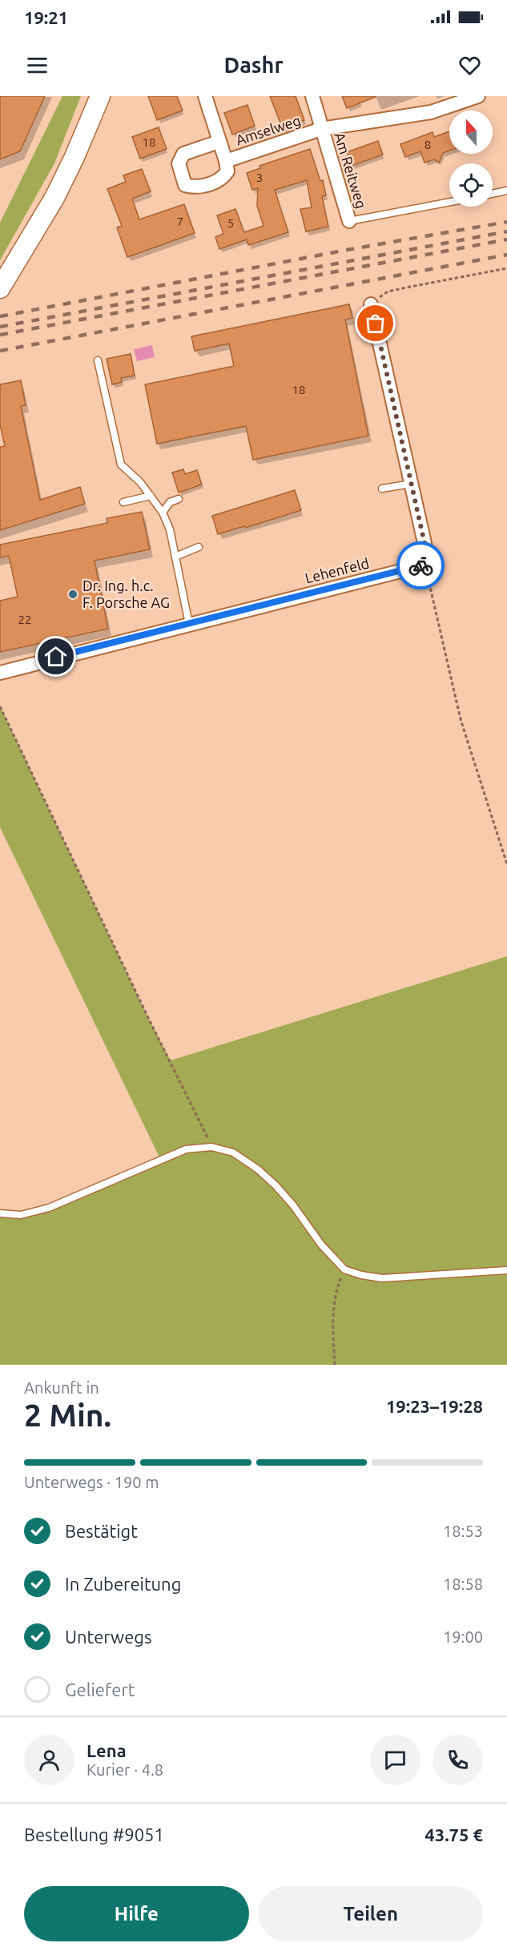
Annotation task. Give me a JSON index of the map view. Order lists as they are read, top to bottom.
{
  "streets": {
    "street": ["Amselweg", "Am Reitweg", "Lehenfeld"]
  },
  "crossings": [
    ["Amselweg", "Am Reitweg"]
  ],
  "places": ["Dr. Ing. h.c. F. Porsche AG"],
  "house_numbers": [
    "18",
    "8",
    "3",
    "7",
    "5",
    "18",
    "22"
  ],
  "north": "top",
  "page": {
    "status": "19:21",
    "header": "Dashr",
    "heading": ["2 Min.", "Ankunft in", "19:23–19:28"],
    "panel": [
      "Lena",
      "Kurier · 4.8",
      "Bestellung #9051",
      "43.75 €"
    ],
    "bar": "Unterwegs · 190 m",
    "list": [
      ["Bestätigt", "18:53"],
      ["In Zubereitung", "18:58"],
      ["Unterwegs", "19:00"],
      "Geliefert"
    ],
    "buttons": ["Hilfe", "Teilen"]
  }
}
